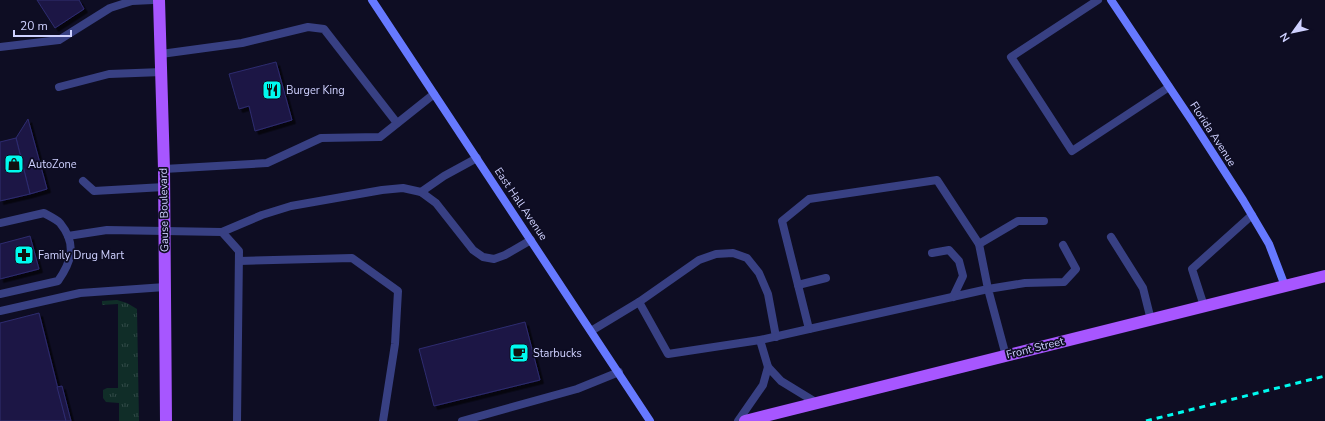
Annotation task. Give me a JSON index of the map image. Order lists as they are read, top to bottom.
{
  "streets": {
    "main road": ["Gause Boulevard", "Front Street"],
    "street": ["Florida Avenue", "East Hall Avenue"]
  },
  "crossings": [
    ["Florida Avenue", "Front Street"]
  ],
  "places": {
    "restaurant": ["Burger King"],
    "shop": ["AutoZone"],
    "pharmacy": ["Family Drug Mart"],
    "cafe": ["Starbucks"]
  },
  "scale_bar": "20 m",
  "north": "bottom left"
}
